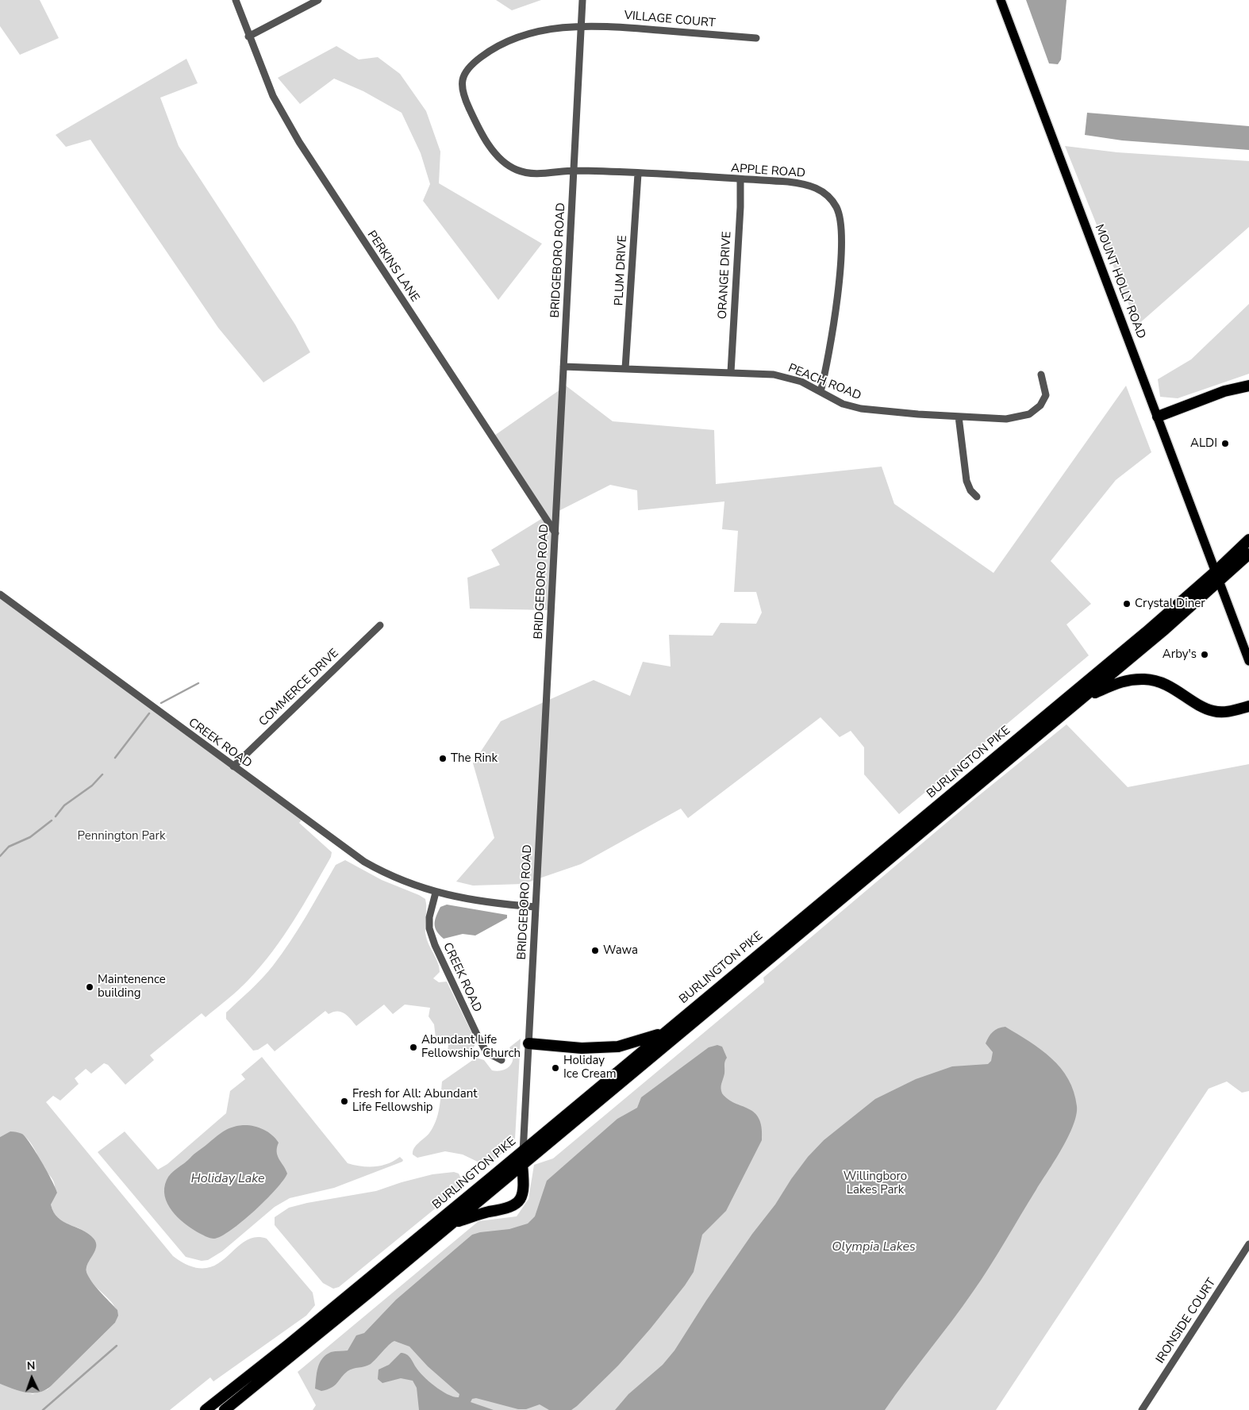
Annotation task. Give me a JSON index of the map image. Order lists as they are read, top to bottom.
{
  "streets": {
    "highway": ["BURLINGTON PIKE"],
    "main road": ["MOUNT HOLLY ROAD"],
    "street": [
      "VILLAGE COURT",
      "APPLE ROAD",
      "BRIDGEBORO ROAD",
      "PERKINS LANE",
      "PLUM DRIVE",
      "ORANGE DRIVE",
      "PEACH ROAD",
      "COMMERCE DRIVE",
      "CREEK ROAD",
      "IRONSIDE COURT"
    ]
  },
  "crossings": [
    ["VILLAGE COURT", "APPLE ROAD"],
    ["VILLAGE COURT", "BRIDGEBORO ROAD"],
    ["APPLE ROAD", "BRIDGEBORO ROAD"],
    ["APPLE ROAD", "PLUM DRIVE"],
    ["APPLE ROAD", "ORANGE DRIVE"],
    ["APPLE ROAD", "PEACH ROAD"],
    ["BRIDGEBORO ROAD", "PERKINS LANE"],
    ["BRIDGEBORO ROAD", "PEACH ROAD"],
    ["BRIDGEBORO ROAD", "CREEK ROAD"],
    ["BRIDGEBORO ROAD", "BURLINGTON PIKE"],
    ["PLUM DRIVE", "PEACH ROAD"],
    ["ORANGE DRIVE", "PEACH ROAD"],
    ["MOUNT HOLLY ROAD", "BURLINGTON PIKE"],
    ["COMMERCE DRIVE", "CREEK ROAD"]
  ],
  "water": ["Holiday Lake", "Olympia Lakes"],
  "parks": ["Pennington Park", "Willingboro Lakes Park"],
  "places": [
    "ALDI",
    "Crystal Diner",
    "Arby's",
    "The Rink",
    "Wawa",
    "Maintenence building",
    "Abundant Life Fellowship Church",
    "Holiday Ice Cream",
    "Fresh for All: Abundant Life Fellowship"
  ],
  "north": "top"
}
